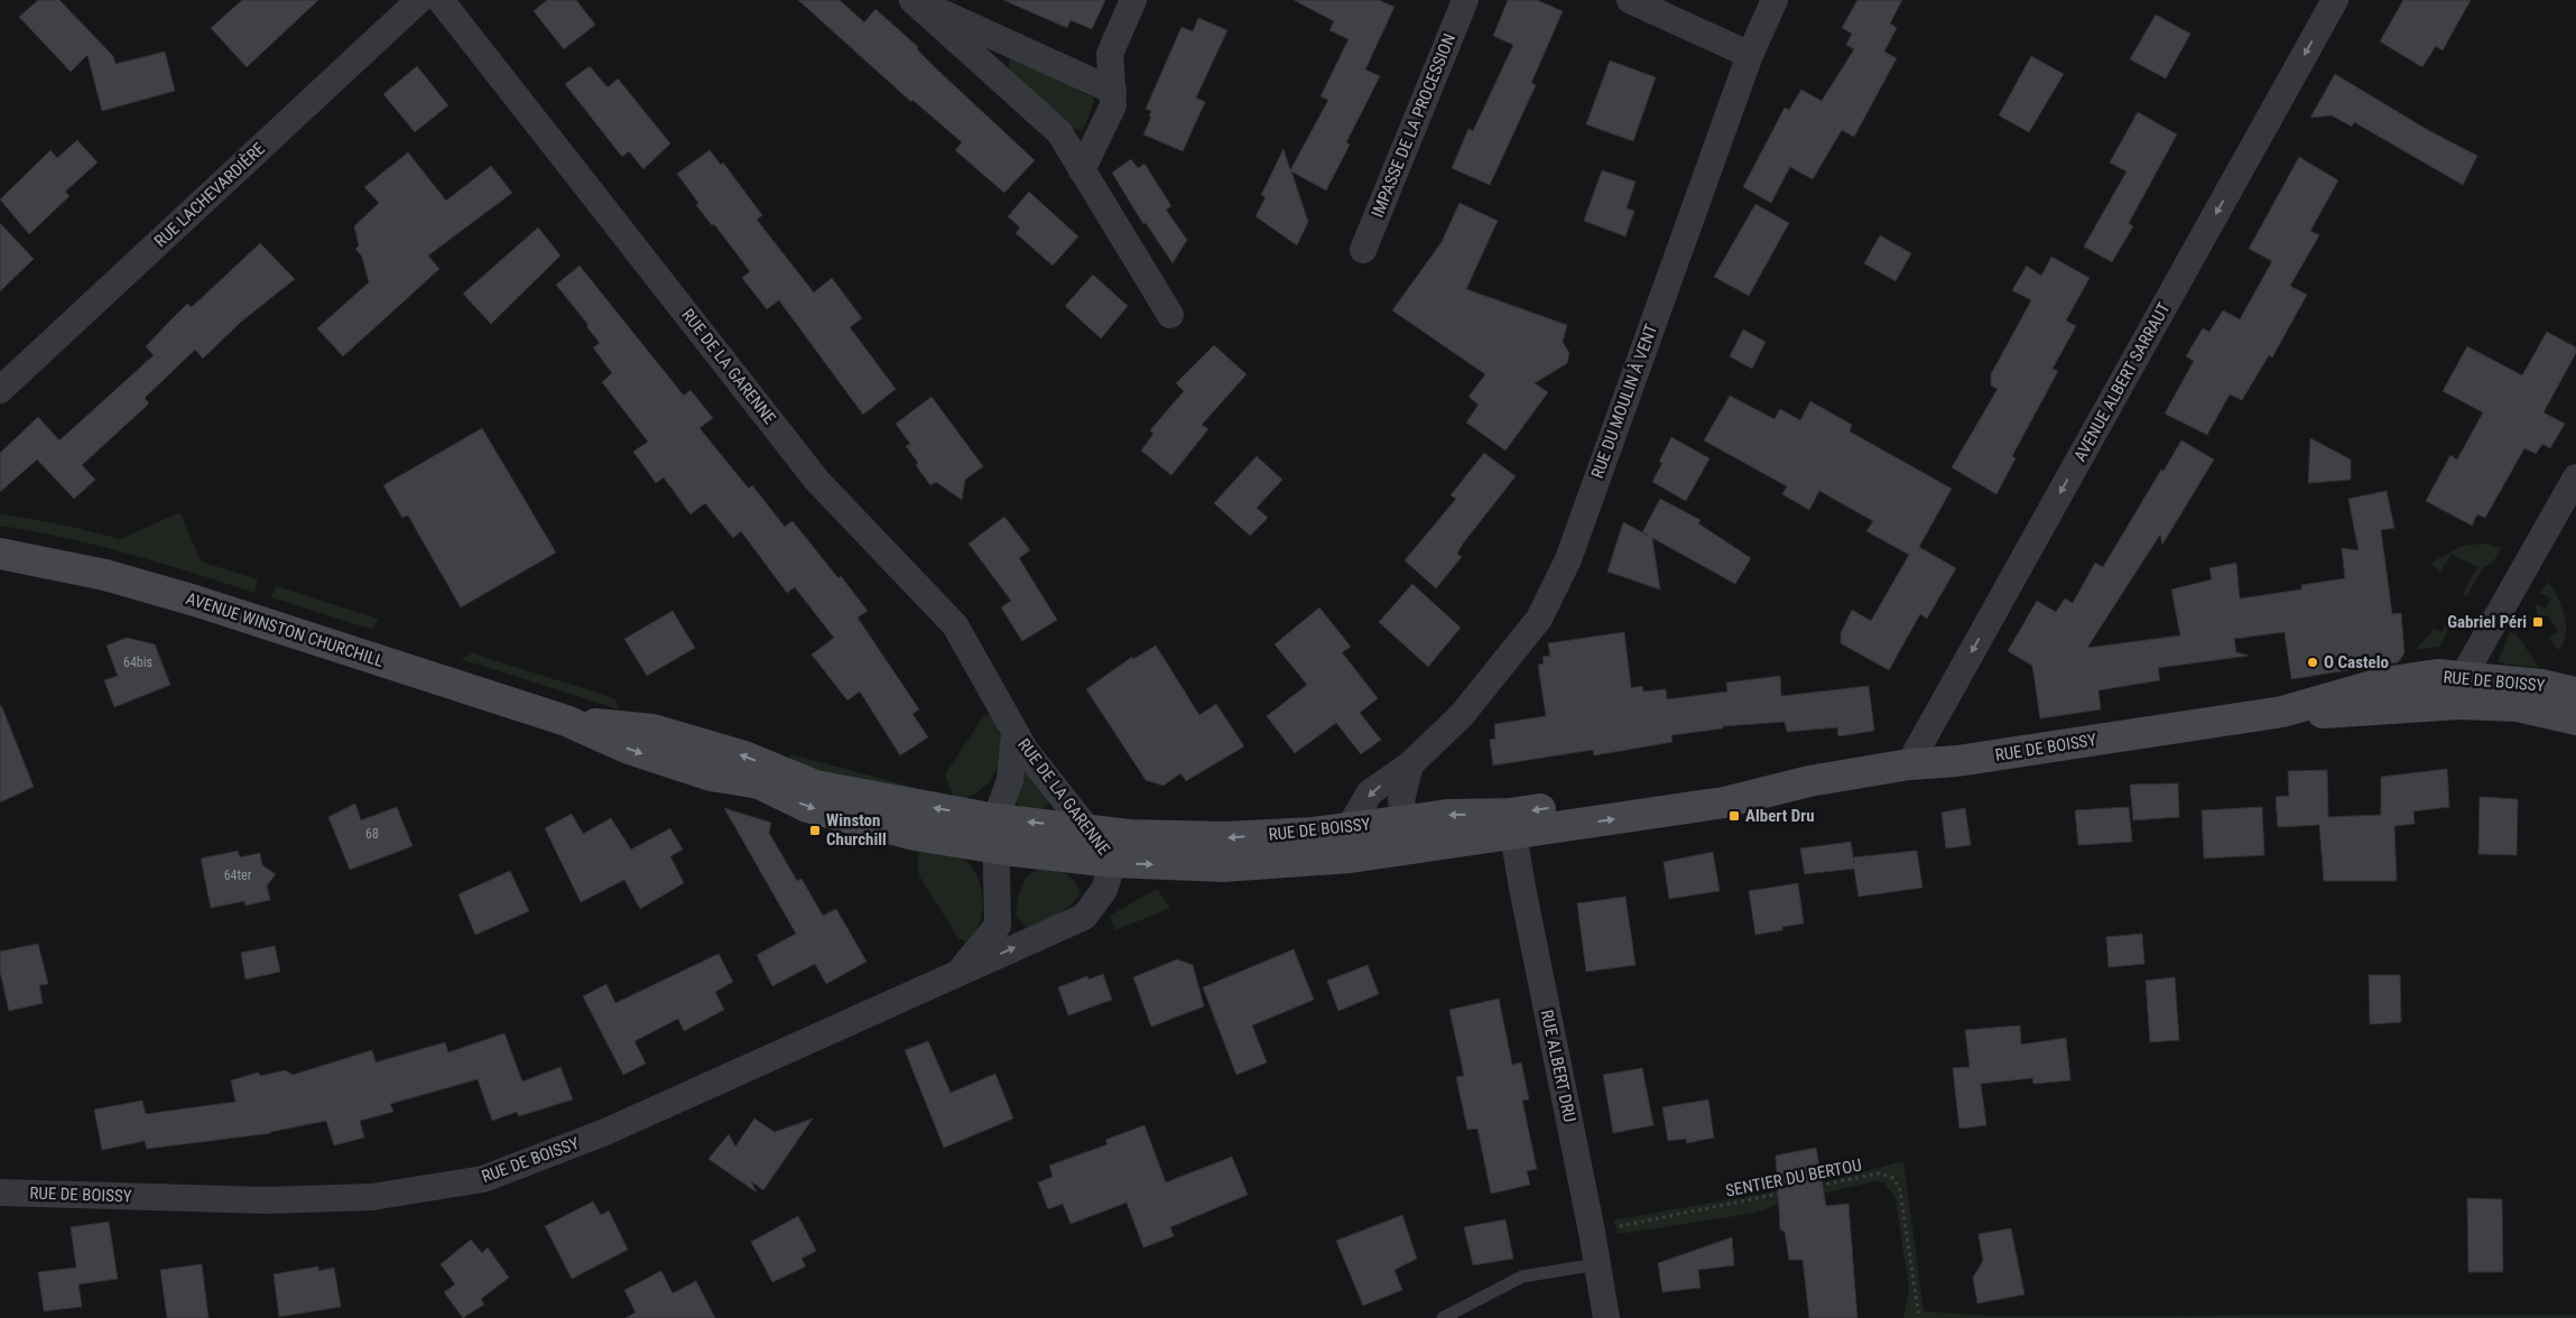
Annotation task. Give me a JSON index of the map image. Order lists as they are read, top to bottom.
{
  "streets": {
    "street": [
      "IMPASSE DE LA PROCESSION",
      "RUE LACHEVARDIÈRE",
      "RUE DE LA GARENNE",
      "AVENUE ALBERT SARRAUT",
      "RUE DU MOULIN À VENT",
      "AVENUE WINSTON CHURCHILL",
      "RUE DE BOISSY",
      "RUE ALBERT DRU"
    ],
    "path": ["SENTIER DU BERTOU"]
  },
  "crossings": [
    ["RUE DE LA GARENNE", "AVENUE WINSTON CHURCHILL"],
    ["RUE DE LA GARENNE", "RUE DE BOISSY"],
    ["AVENUE ALBERT SARRAUT", "RUE DE BOISSY"],
    ["RUE DU MOULIN À VENT", "RUE DE BOISSY"],
    ["AVENUE WINSTON CHURCHILL", "RUE DE BOISSY"],
    ["RUE DE BOISSY", "RUE ALBERT DRU"],
    ["RUE ALBERT DRU", "SENTIER DU BERTOU"]
  ],
  "one_way": ["AVENUE ALBERT SARRAUT"],
  "places": {
    "transit": ["Gabriel Péri", "Albert Dru", "Winston Churchill"],
    "other": ["O Castelo"]
  },
  "house_numbers": ["64bis", "68", "64ter"]
}
